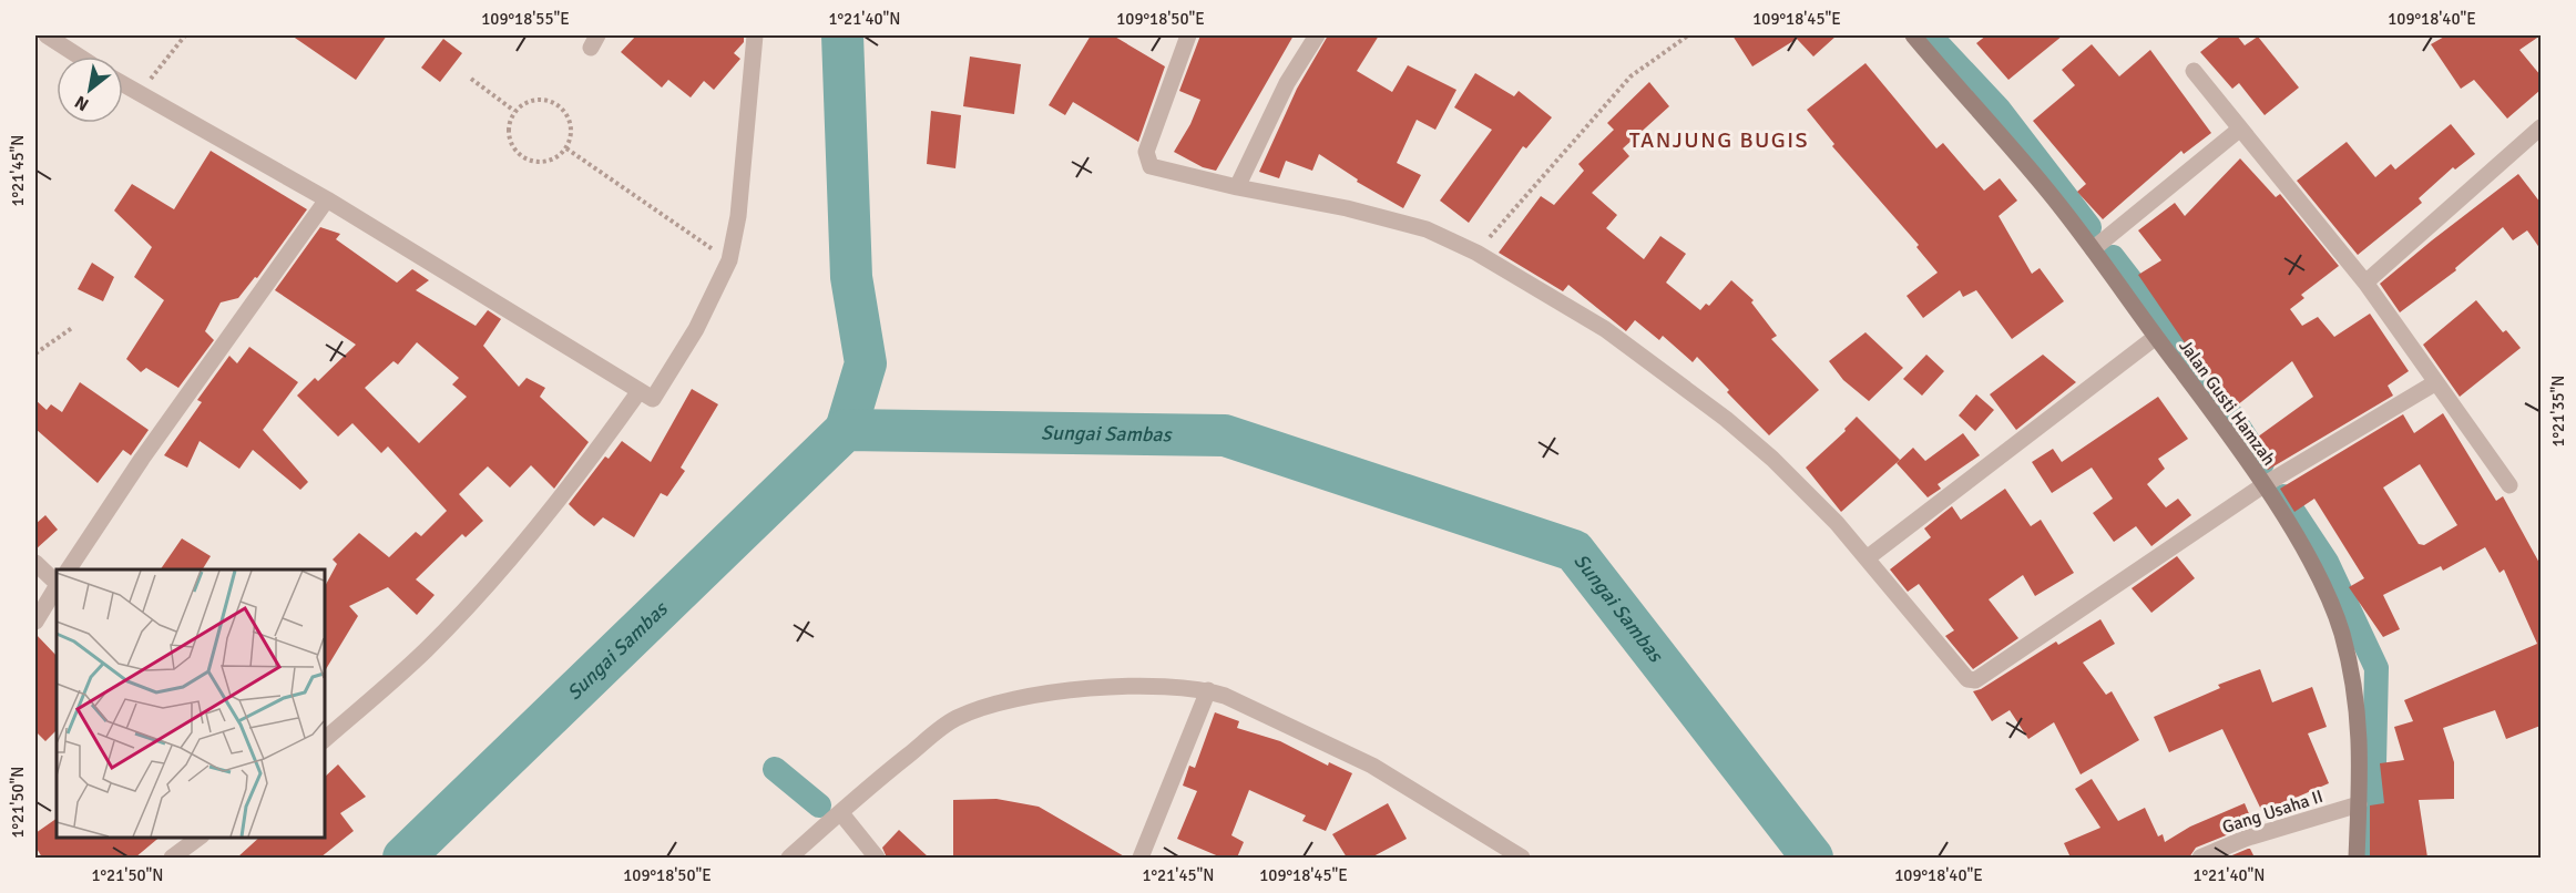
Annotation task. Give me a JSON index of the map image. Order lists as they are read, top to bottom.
{
  "streets": {
    "street": ["Jalan Gusti Hamzah", "Gang Usaha II"]
  },
  "crossings": [
    ["Jalan Gusti Hamzah", "Gang Usaha II"]
  ],
  "districts": ["TANJUNG BUGIS"],
  "water": ["Sungai Sambas"],
  "north": "bottom left",
  "coordinates": [
    "109°18'55\"E",
    "1°21'40\"N",
    "109°18'50\"E",
    "109°18'45\"E",
    "109°18'40\"E",
    "1°21'45\"N",
    "1°21'35\"N",
    "1°21'50\"N"
  ]
}
